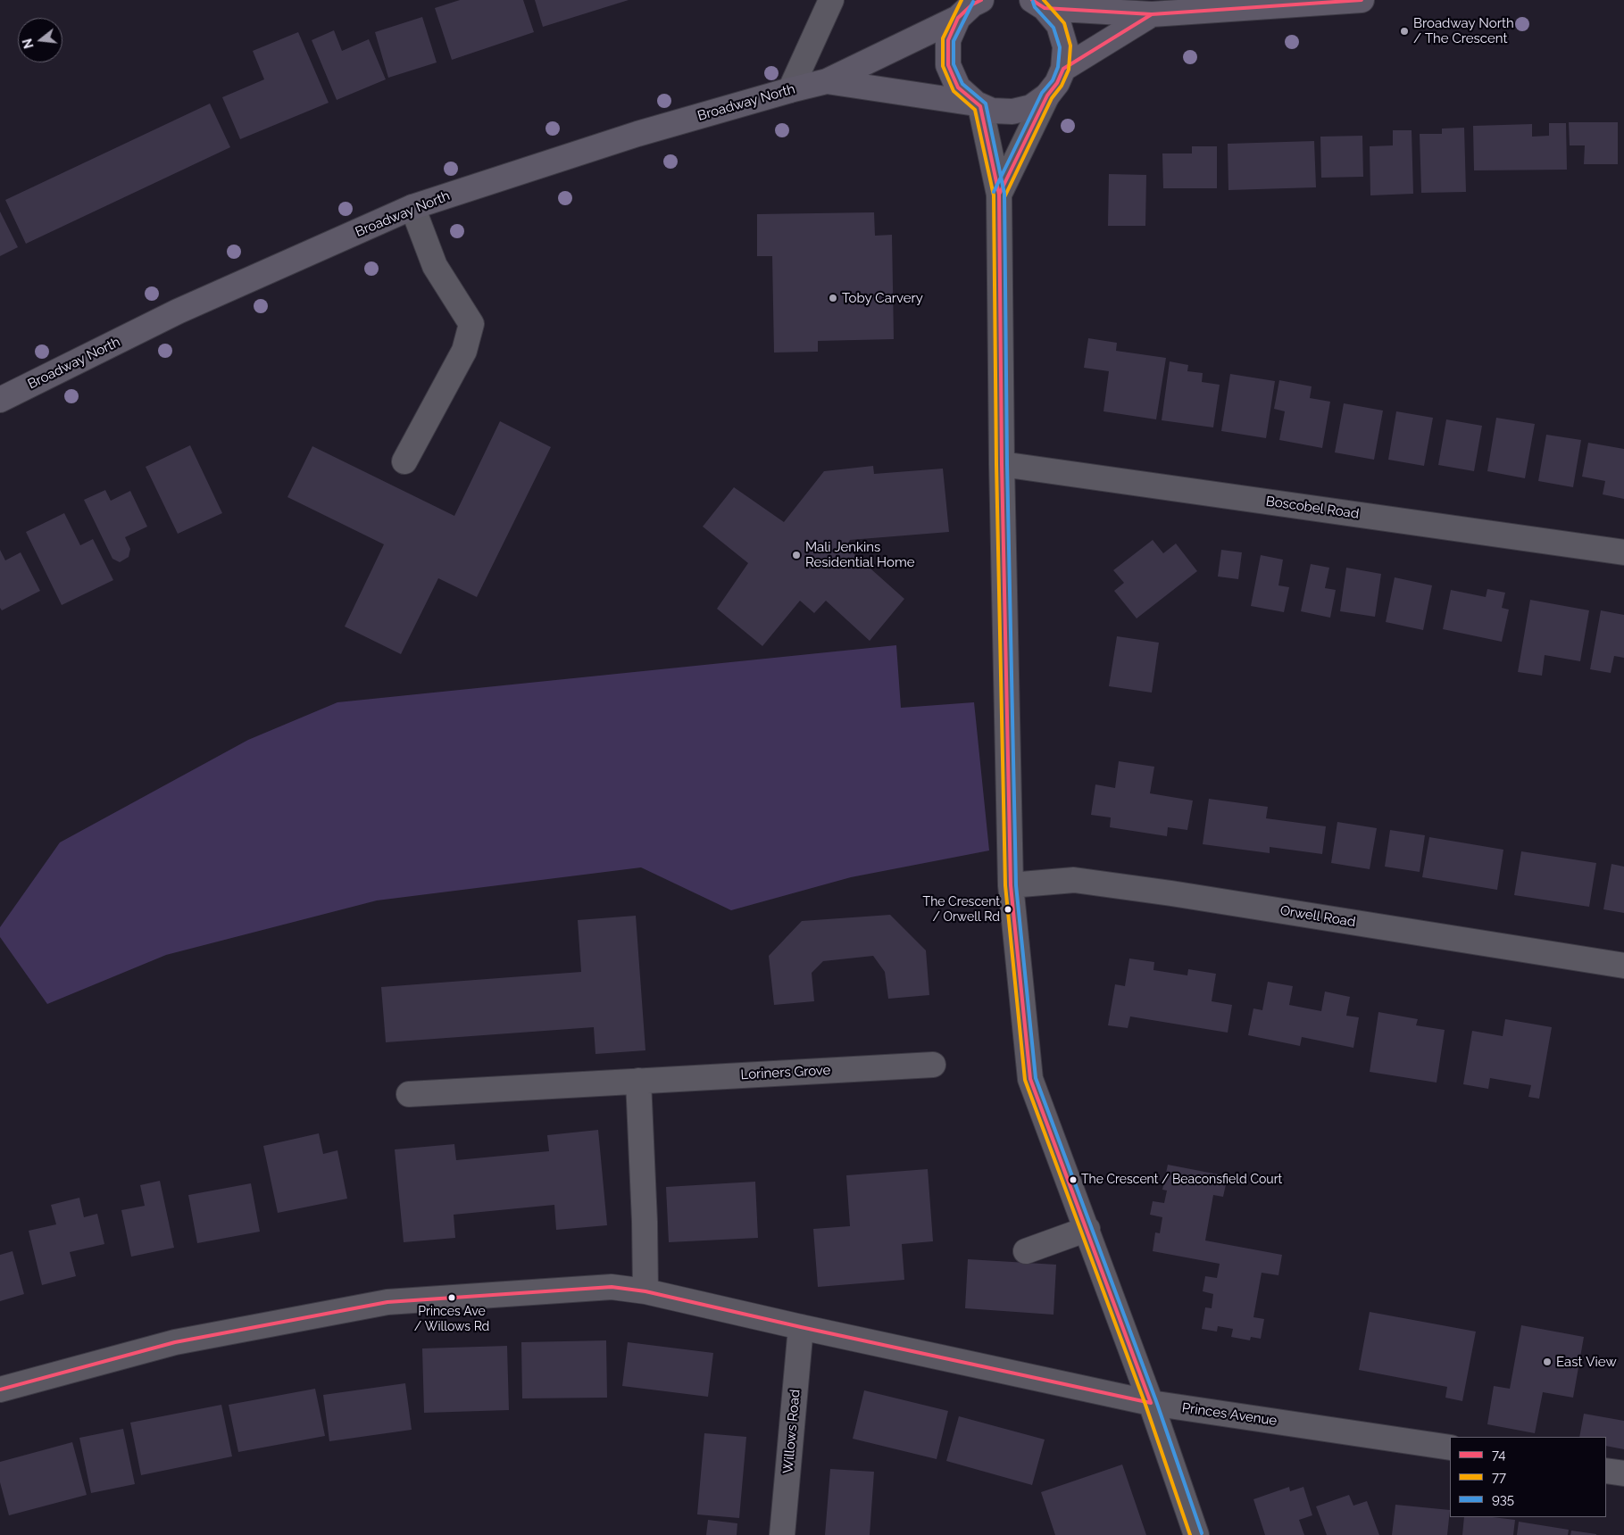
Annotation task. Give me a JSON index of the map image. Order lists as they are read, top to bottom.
{
  "streets": {
    "highway": ["Broadway North"],
    "street": [
      "Boscobel Road",
      "Orwell Road",
      "Loriners Grove",
      "Princes Avenue",
      "Willows Road"
    ]
  },
  "crossings": [
    ["Princes Avenue", "Willows Road"]
  ],
  "places": [
    "Broadway North / The Crescent",
    "Toby Carvery",
    "Mali Jenkins Residential Home",
    "The Crescent / Orwell Rd",
    "The Crescent / Beaconsfield Court",
    "Princes Ave / Willows Rd",
    "East View"
  ],
  "lines": ["transit line 74", "transit line 77", "transit line 935"],
  "legend": ["74", "77", "935"],
  "north": "left"
}
